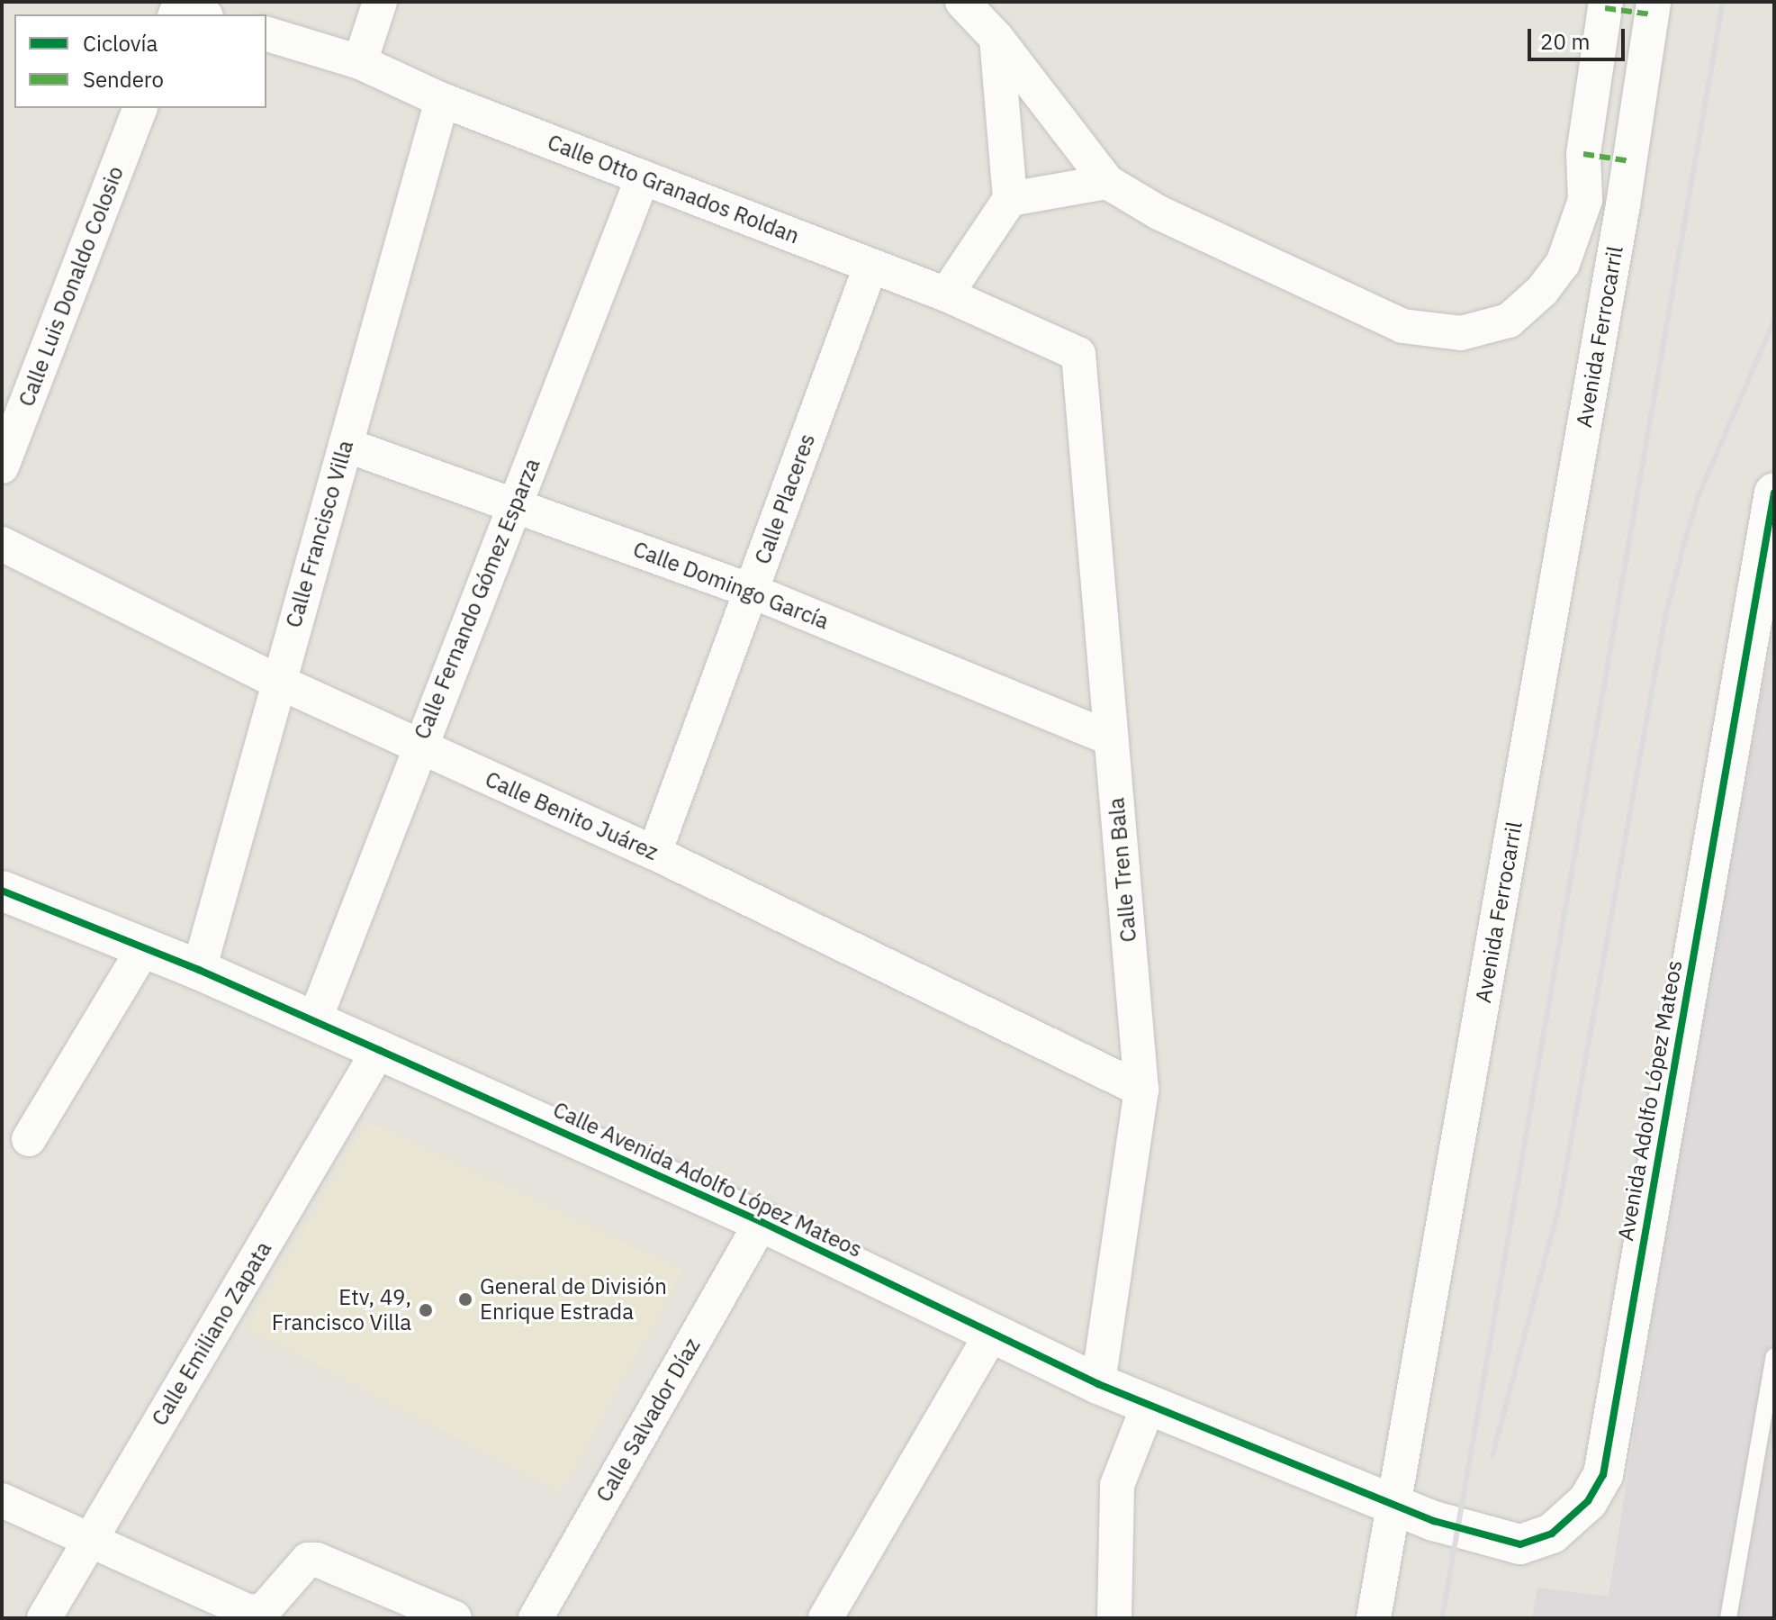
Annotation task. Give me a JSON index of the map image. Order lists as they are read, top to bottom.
{
  "streets": {
    "street": [
      "Calle Otto Granados Roldan",
      "Calle Luis Donaldo Colosio",
      "Avenida Ferrocarril",
      "Calle Placeres",
      "Calle Francisco Villa",
      "Calle Domingo García",
      "Calle Fernando Gómez Esparza",
      "Calle Benito Juárez",
      "Calle Tren Bala",
      "Avenida Adolfo López Mateos",
      "Calle Avenida Adolfo López Mateos",
      "Calle Emiliano Zapata",
      "Calle Salvador Díaz"
    ]
  },
  "crossings": [
    ["Calle Otto Granados Roldan", "Calle Placeres"],
    ["Calle Otto Granados Roldan", "Calle Francisco Villa"],
    ["Calle Otto Granados Roldan", "Calle Fernando Gómez Esparza"],
    ["Calle Otto Granados Roldan", "Calle Tren Bala"],
    ["Avenida Ferrocarril", "Avenida Adolfo López Mateos"],
    ["Avenida Ferrocarril", "Calle Avenida Adolfo López Mateos"],
    ["Calle Placeres", "Calle Domingo García"],
    ["Calle Placeres", "Calle Benito Juárez"],
    ["Calle Francisco Villa", "Calle Domingo García"],
    ["Calle Francisco Villa", "Calle Benito Juárez"],
    ["Calle Francisco Villa", "Calle Avenida Adolfo López Mateos"],
    ["Calle Domingo García", "Calle Fernando Gómez Esparza"],
    ["Calle Domingo García", "Calle Tren Bala"],
    ["Calle Fernando Gómez Esparza", "Calle Benito Juárez"],
    ["Calle Fernando Gómez Esparza", "Calle Avenida Adolfo López Mateos"],
    ["Calle Benito Juárez", "Calle Tren Bala"],
    ["Calle Tren Bala", "Calle Avenida Adolfo López Mateos"],
    ["Avenida Adolfo López Mateos", "Calle Avenida Adolfo López Mateos"],
    ["Calle Avenida Adolfo López Mateos", "Calle Emiliano Zapata"],
    ["Calle Avenida Adolfo López Mateos", "Calle Salvador Díaz"]
  ],
  "places": ["General de División Enrique Estrada", "Etv, 49, Francisco Villa"],
  "legend": ["Ciclovía", "Sendero"],
  "scale_bar": "20 m"
}
